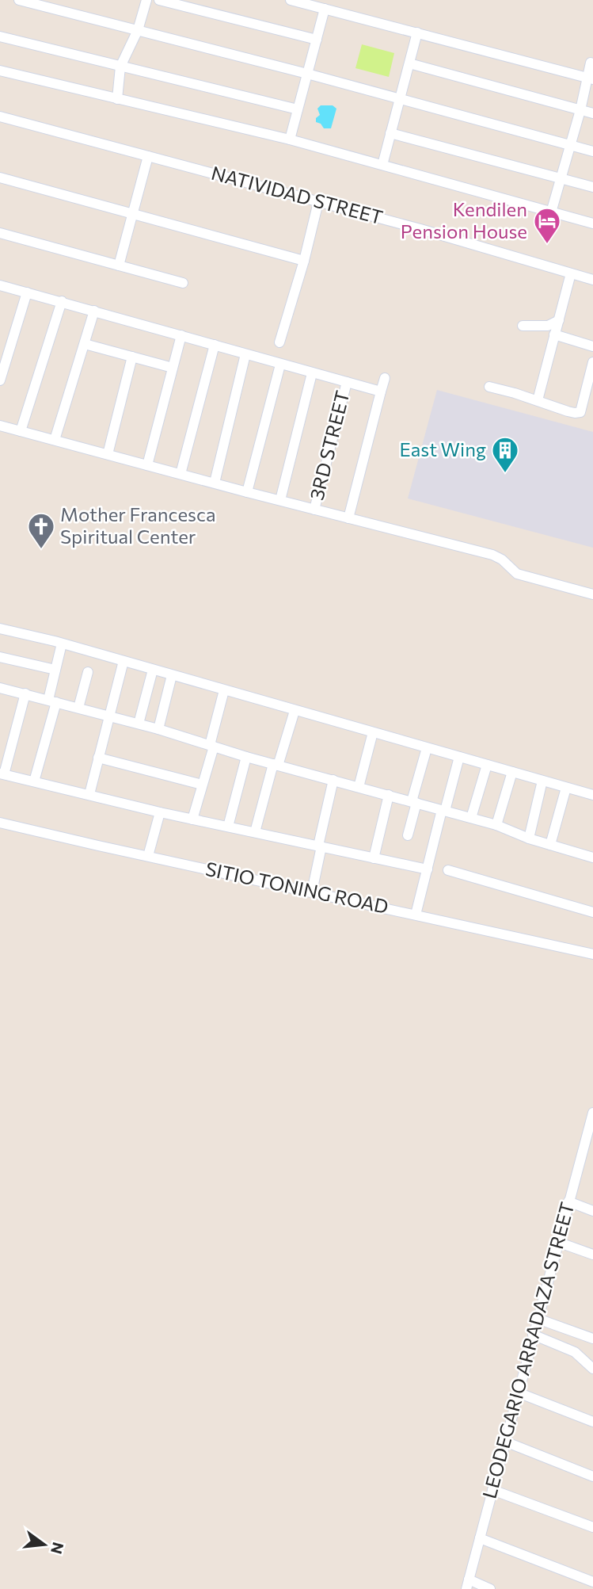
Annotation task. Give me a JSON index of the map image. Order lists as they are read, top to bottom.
{
  "streets": {
    "street": [
      "NATIVIDAD STREET",
      "3RD STREET",
      "SITIO TONING ROAD",
      "LEODEGARIO ARRADAZA STREET"
    ]
  },
  "places": {
    "hotel": ["Kendilen Pension House"],
    "building": ["East Wing"],
    "church": ["Mother Francesca Spiritual Center"]
  },
  "north": "right"
}
